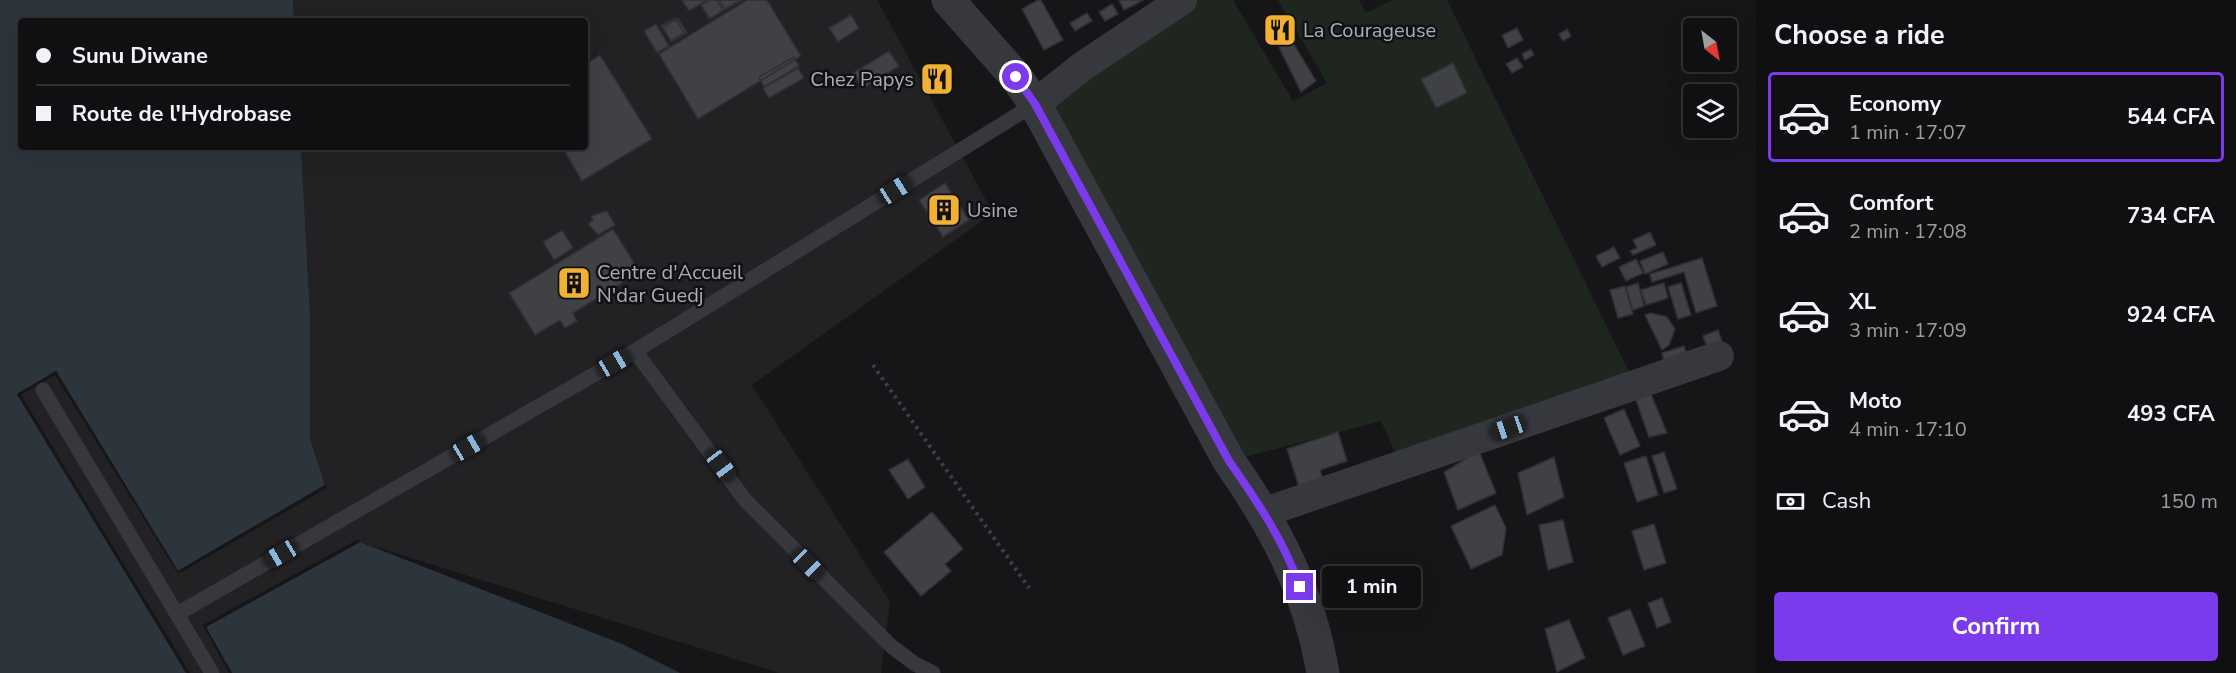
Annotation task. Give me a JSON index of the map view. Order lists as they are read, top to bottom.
{
  "places": {
    "restaurant": ["La Courageuse", "Chez Papys"],
    "building": ["Usine", "Centre d'Accueil N'dar Guedj"]
  },
  "north": "bottom right",
  "page": {
    "heading": "Choose a ride",
    "banner": ["Sunu Diwane", "Route de l'Hydrobase"],
    "list": [
      {
        "name": "Economy",
        "note": "1 min · 17:07",
        "value": "544 CFA"
      },
      {
        "name": "Comfort",
        "note": "2 min · 17:08",
        "value": "734 CFA"
      },
      {
        "name": "XL",
        "note": "3 min · 17:09",
        "value": "924 CFA"
      },
      {
        "name": "Moto",
        "note": "4 min · 17:10",
        "value": "493 CFA"
      }
    ],
    "pay": ["Cash", "150 m"],
    "bubble": "1 min",
    "buttons": "Confirm"
  }
}
